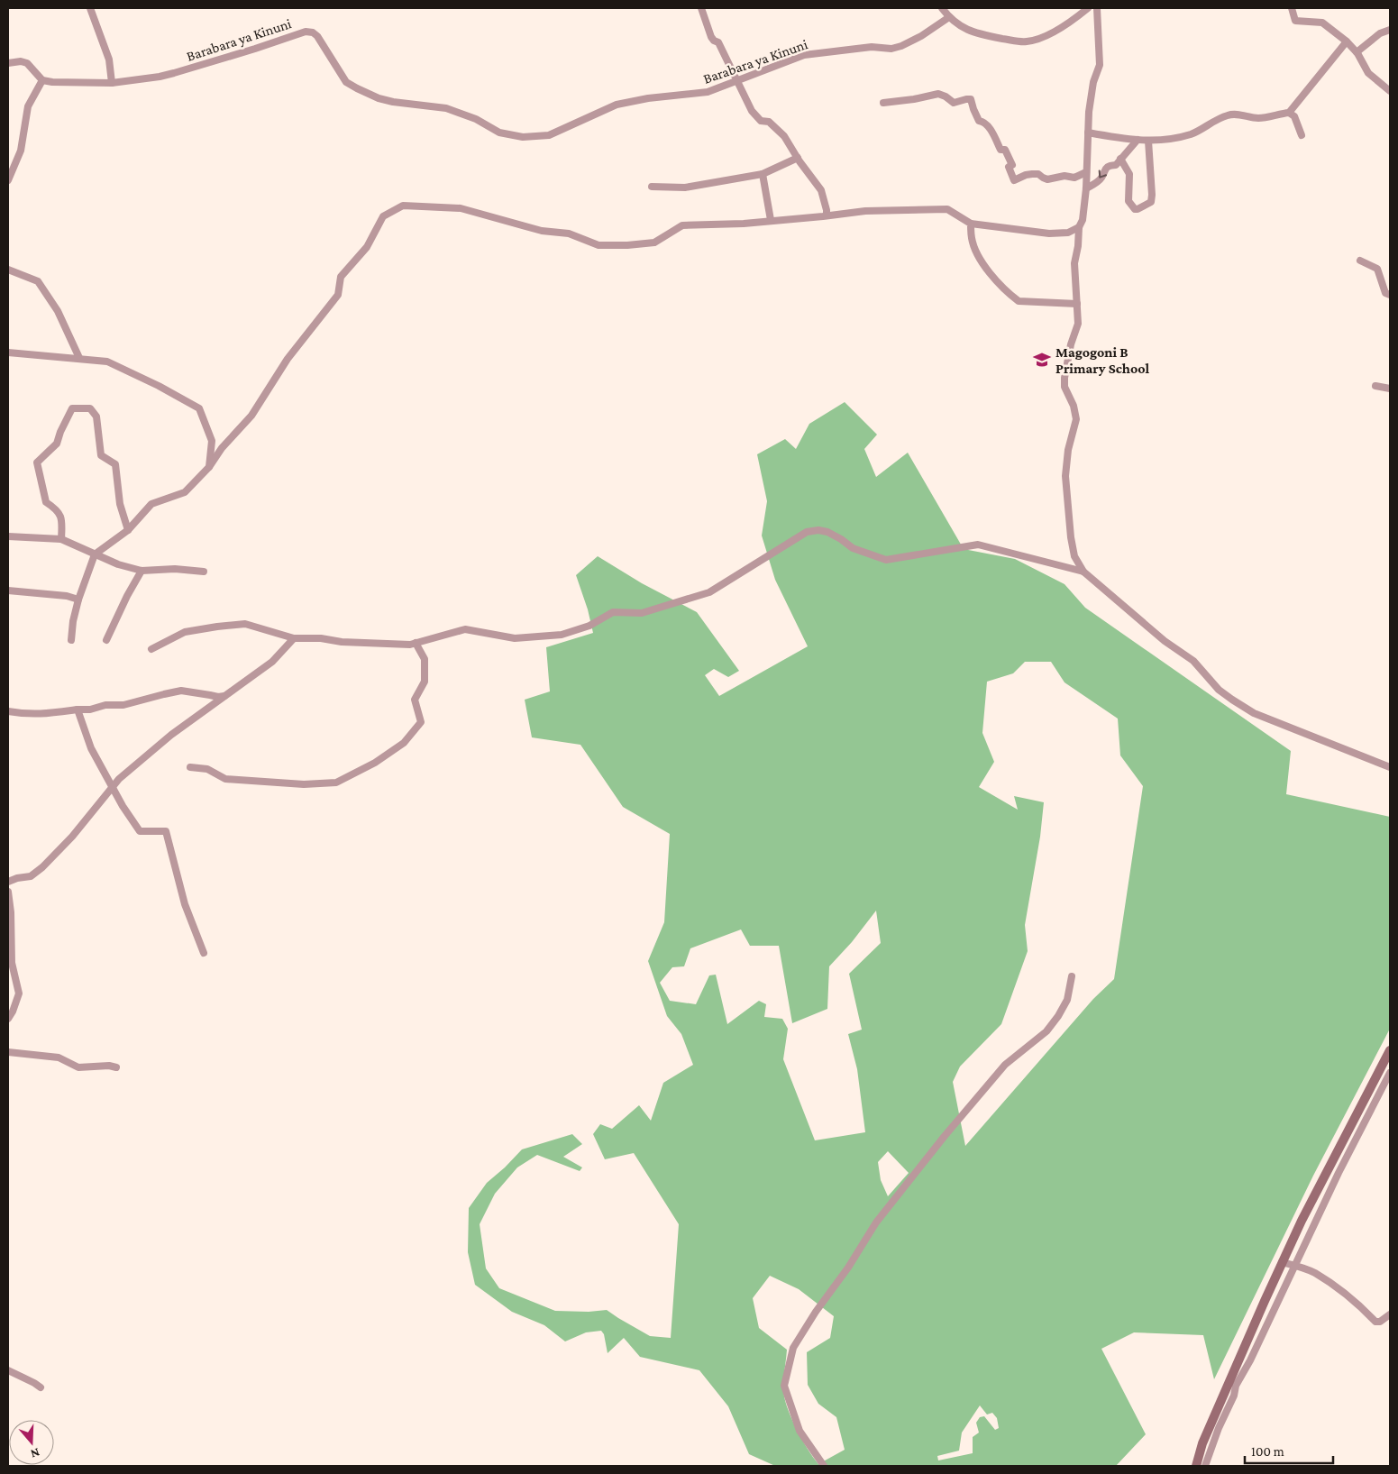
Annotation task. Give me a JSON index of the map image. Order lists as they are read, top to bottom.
{
  "streets": {
    "street": ["Barabara ya Kinuni"]
  },
  "places": {
    "school or university": ["Magogoni B Primary School"]
  },
  "scale_bar": "100 m",
  "north": "bottom"
}
